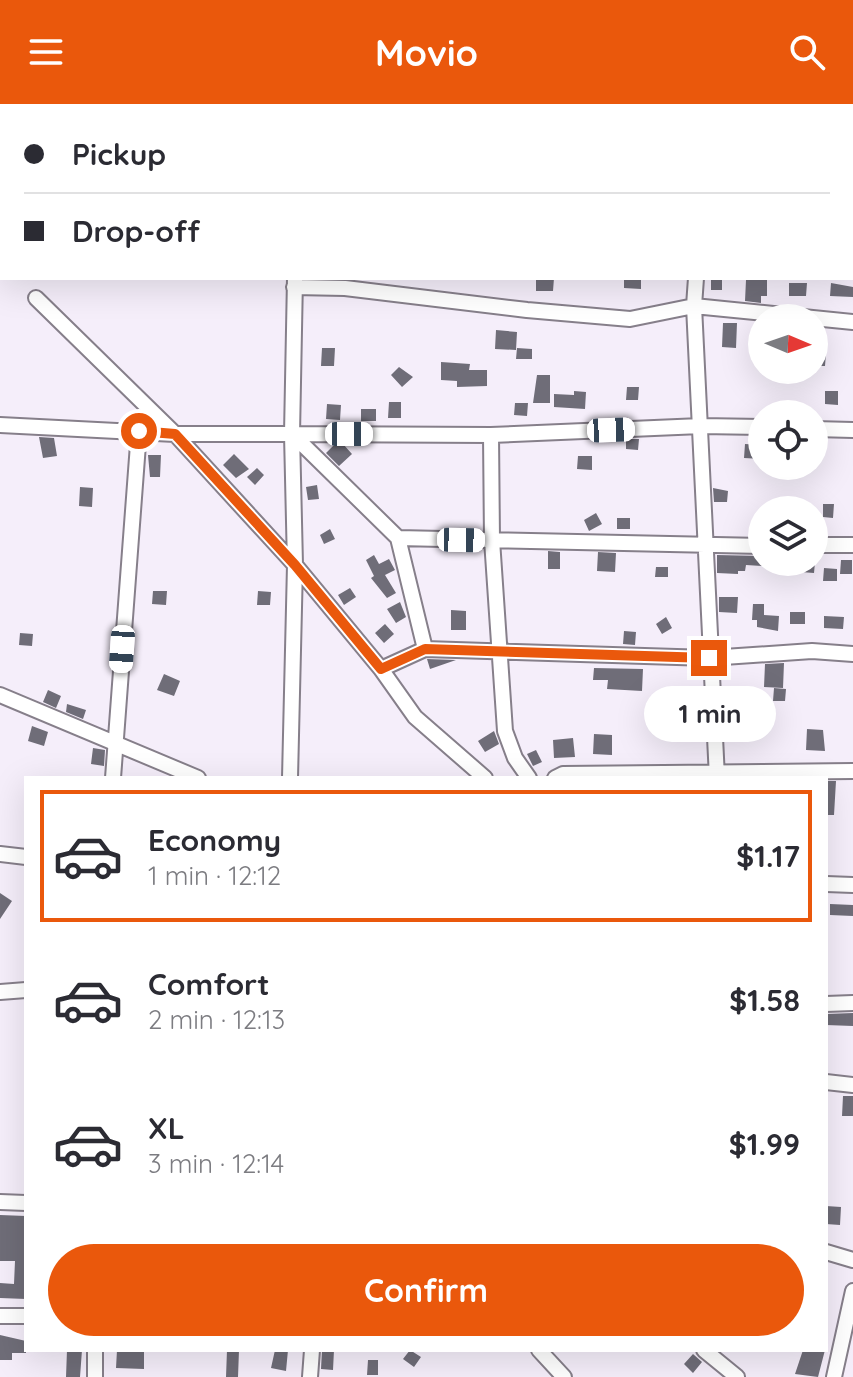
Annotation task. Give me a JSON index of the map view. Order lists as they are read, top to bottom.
{
  "north": "right",
  "page": {
    "header": "Movio",
    "banner": ["Pickup", "Drop-off"],
    "bubble": "1 min",
    "list": [
      {
        "name": "Economy",
        "note": "1 min · 12:12",
        "value": "$1.17"
      },
      {
        "name": "Comfort",
        "note": "2 min · 12:13",
        "value": "$1.58"
      },
      {
        "name": "XL",
        "note": "3 min · 12:14",
        "value": "$1.99"
      }
    ],
    "buttons": "Confirm"
  }
}
